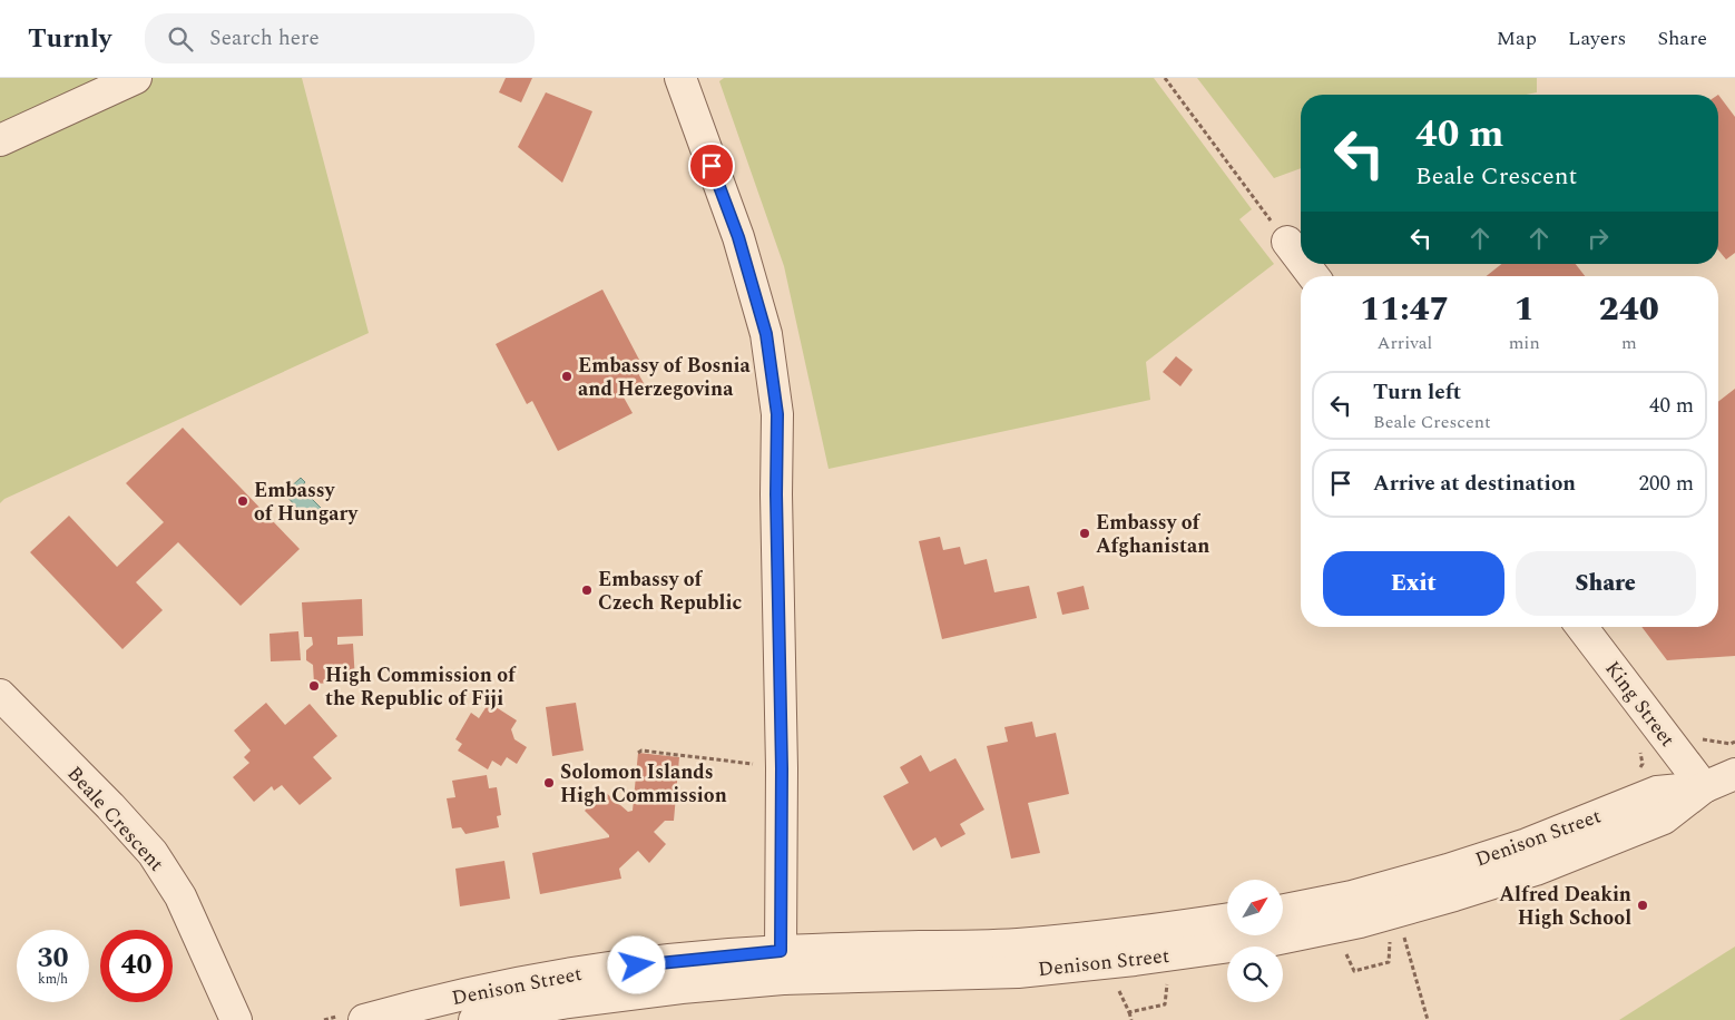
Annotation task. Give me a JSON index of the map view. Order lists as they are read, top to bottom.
{
  "streets": {
    "street": ["King Street", "Beale Crescent", "Denison Street"]
  },
  "crossings": [
    ["King Street", "Denison Street"]
  ],
  "places": [
    "Embassy of Bosnia and Herzegovina",
    "Embassy of Hungary",
    "Embassy of Afghanistan",
    "Embassy of Czech Republic",
    "High Commission of the Republic of Fiji",
    "Solomon Islands High Commission",
    "Alfred Deakin High School"
  ],
  "north": "top right",
  "page": {
    "header": "Turnly",
    "search": "Search here",
    "nav": ["Map", "Layers", "Share"],
    "turn": ["40 m", "Beale Crescent"],
    "eta": [
      "11:47",
      "Arrival",
      "1",
      "min",
      "240",
      "m"
    ],
    "list": [
      {
        "name": "Turn left",
        "note": "Beale Crescent",
        "value": "40 m"
      },
      {
        "name": "Arrive at destination",
        "value": "200 m"
      }
    ],
    "buttons": ["Exit", "Share"],
    "speed": "30 km/h",
    "limit": "40"
  }
}
